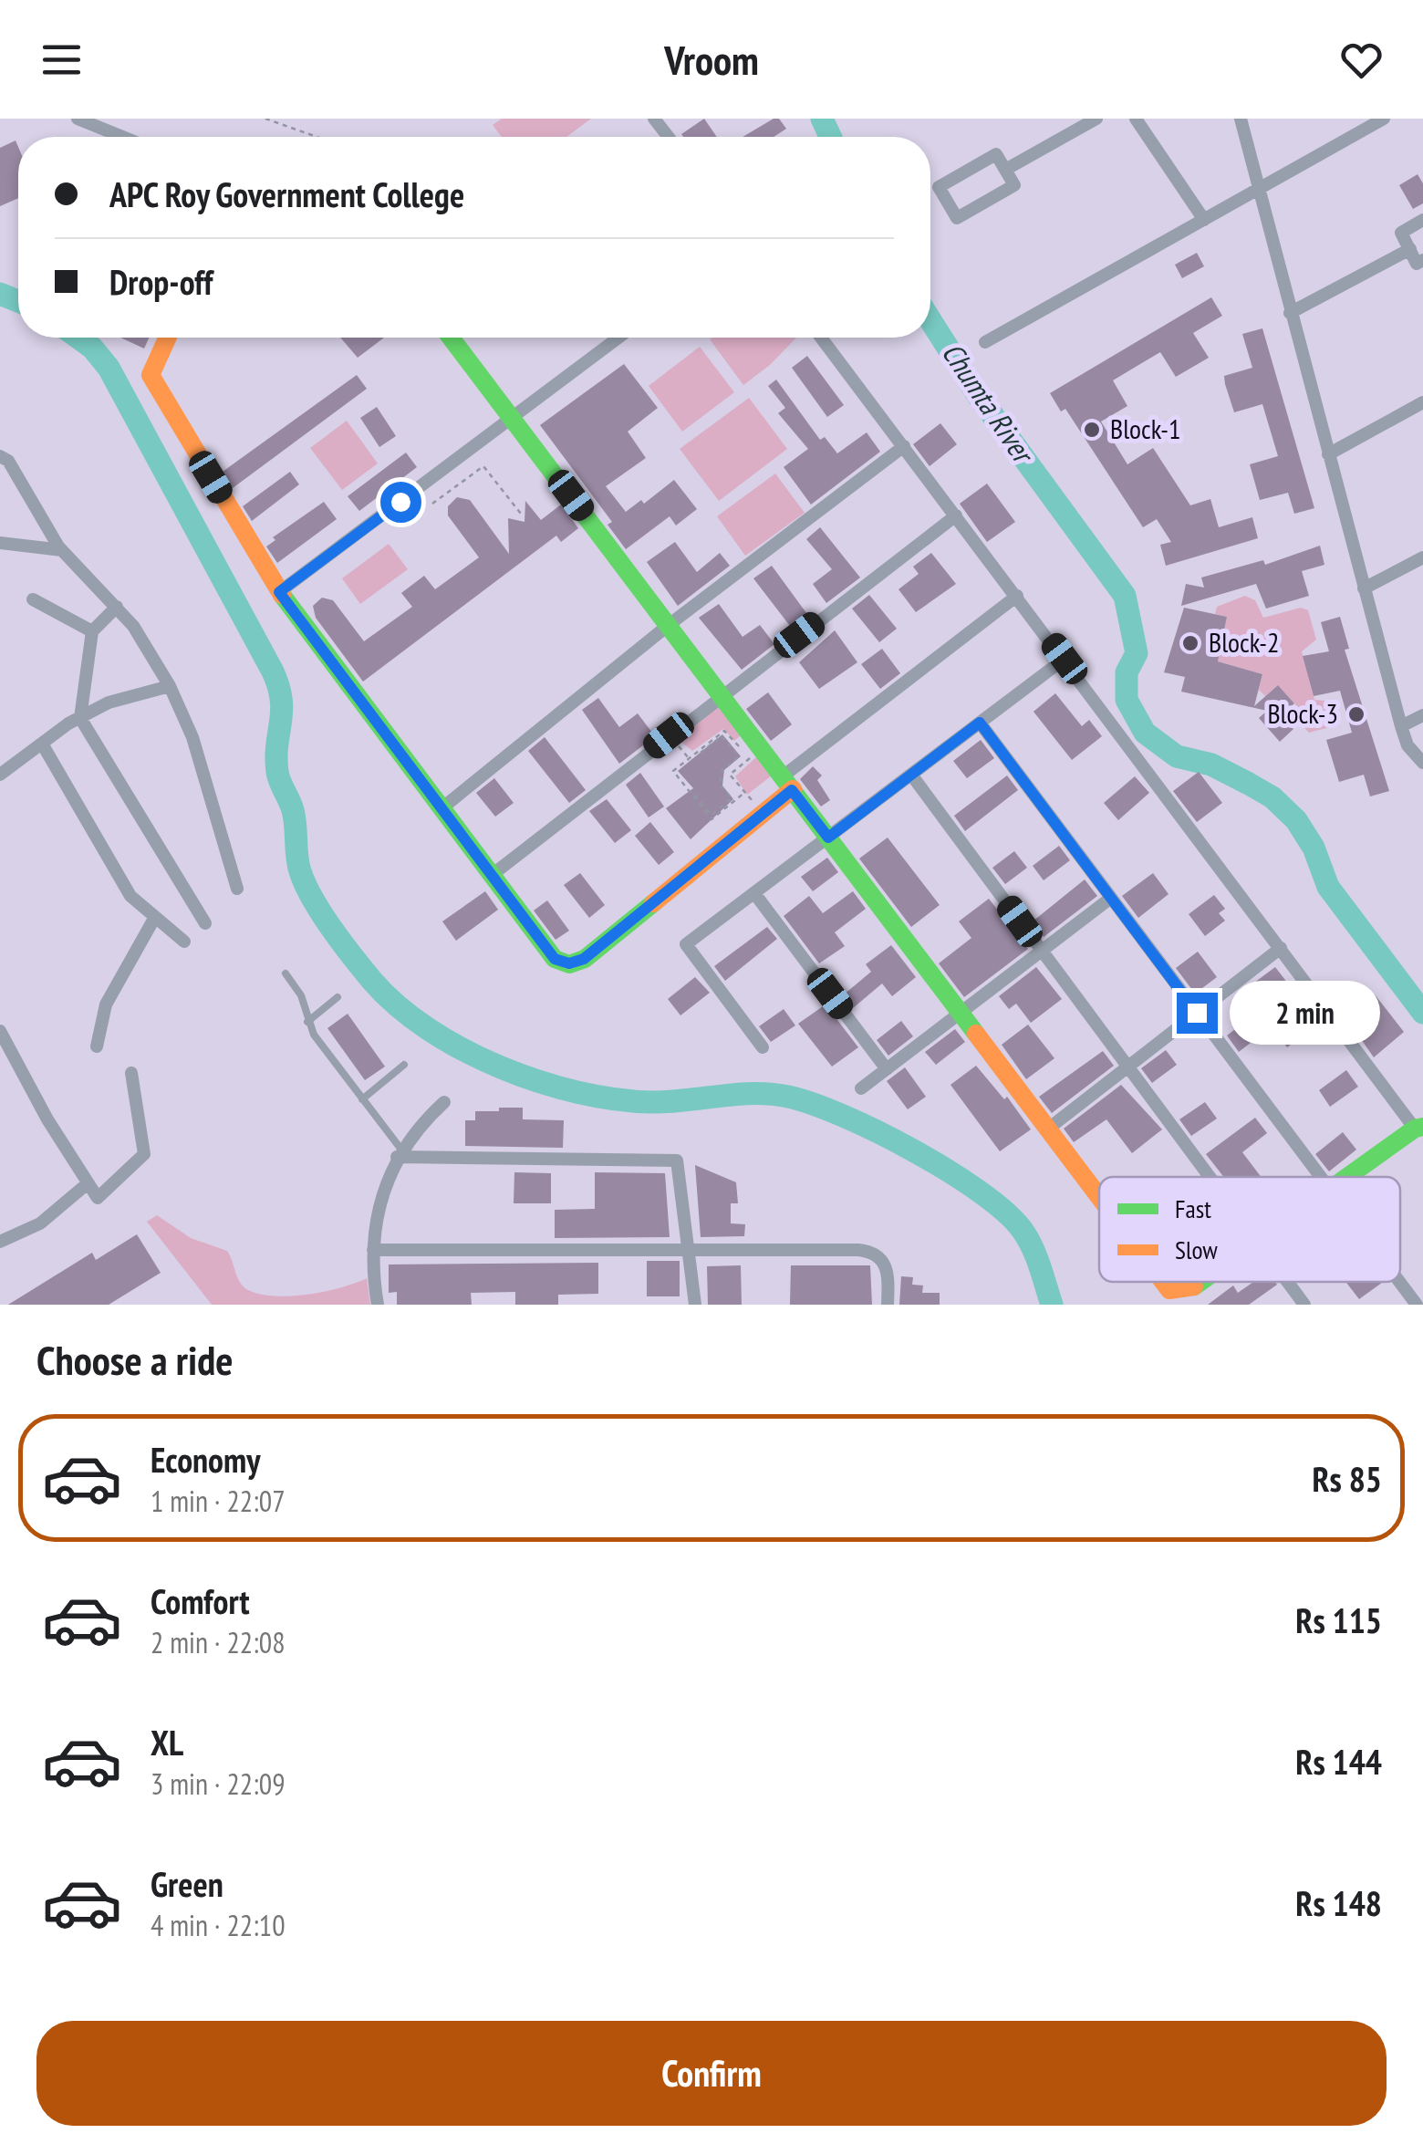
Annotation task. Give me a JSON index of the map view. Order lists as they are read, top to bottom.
{
  "water": ["Chumta River"],
  "places": ["Block-1", "Block-2", "Block-3"],
  "legend": ["Fast", "Slow"],
  "page": {
    "header": "Vroom",
    "banner": ["APC Roy Government College", "Drop-off"],
    "bubble": "2 min",
    "heading": "Choose a ride",
    "list": [
      {
        "name": "Economy",
        "note": "1 min · 22:07",
        "value": "Rs 85"
      },
      {
        "name": "Comfort",
        "note": "2 min · 22:08",
        "value": "Rs 115"
      },
      {
        "name": "XL",
        "note": "3 min · 22:09",
        "value": "Rs 144"
      },
      {
        "name": "Green",
        "note": "4 min · 22:10",
        "value": "Rs 148"
      }
    ],
    "buttons": "Confirm"
  }
}
